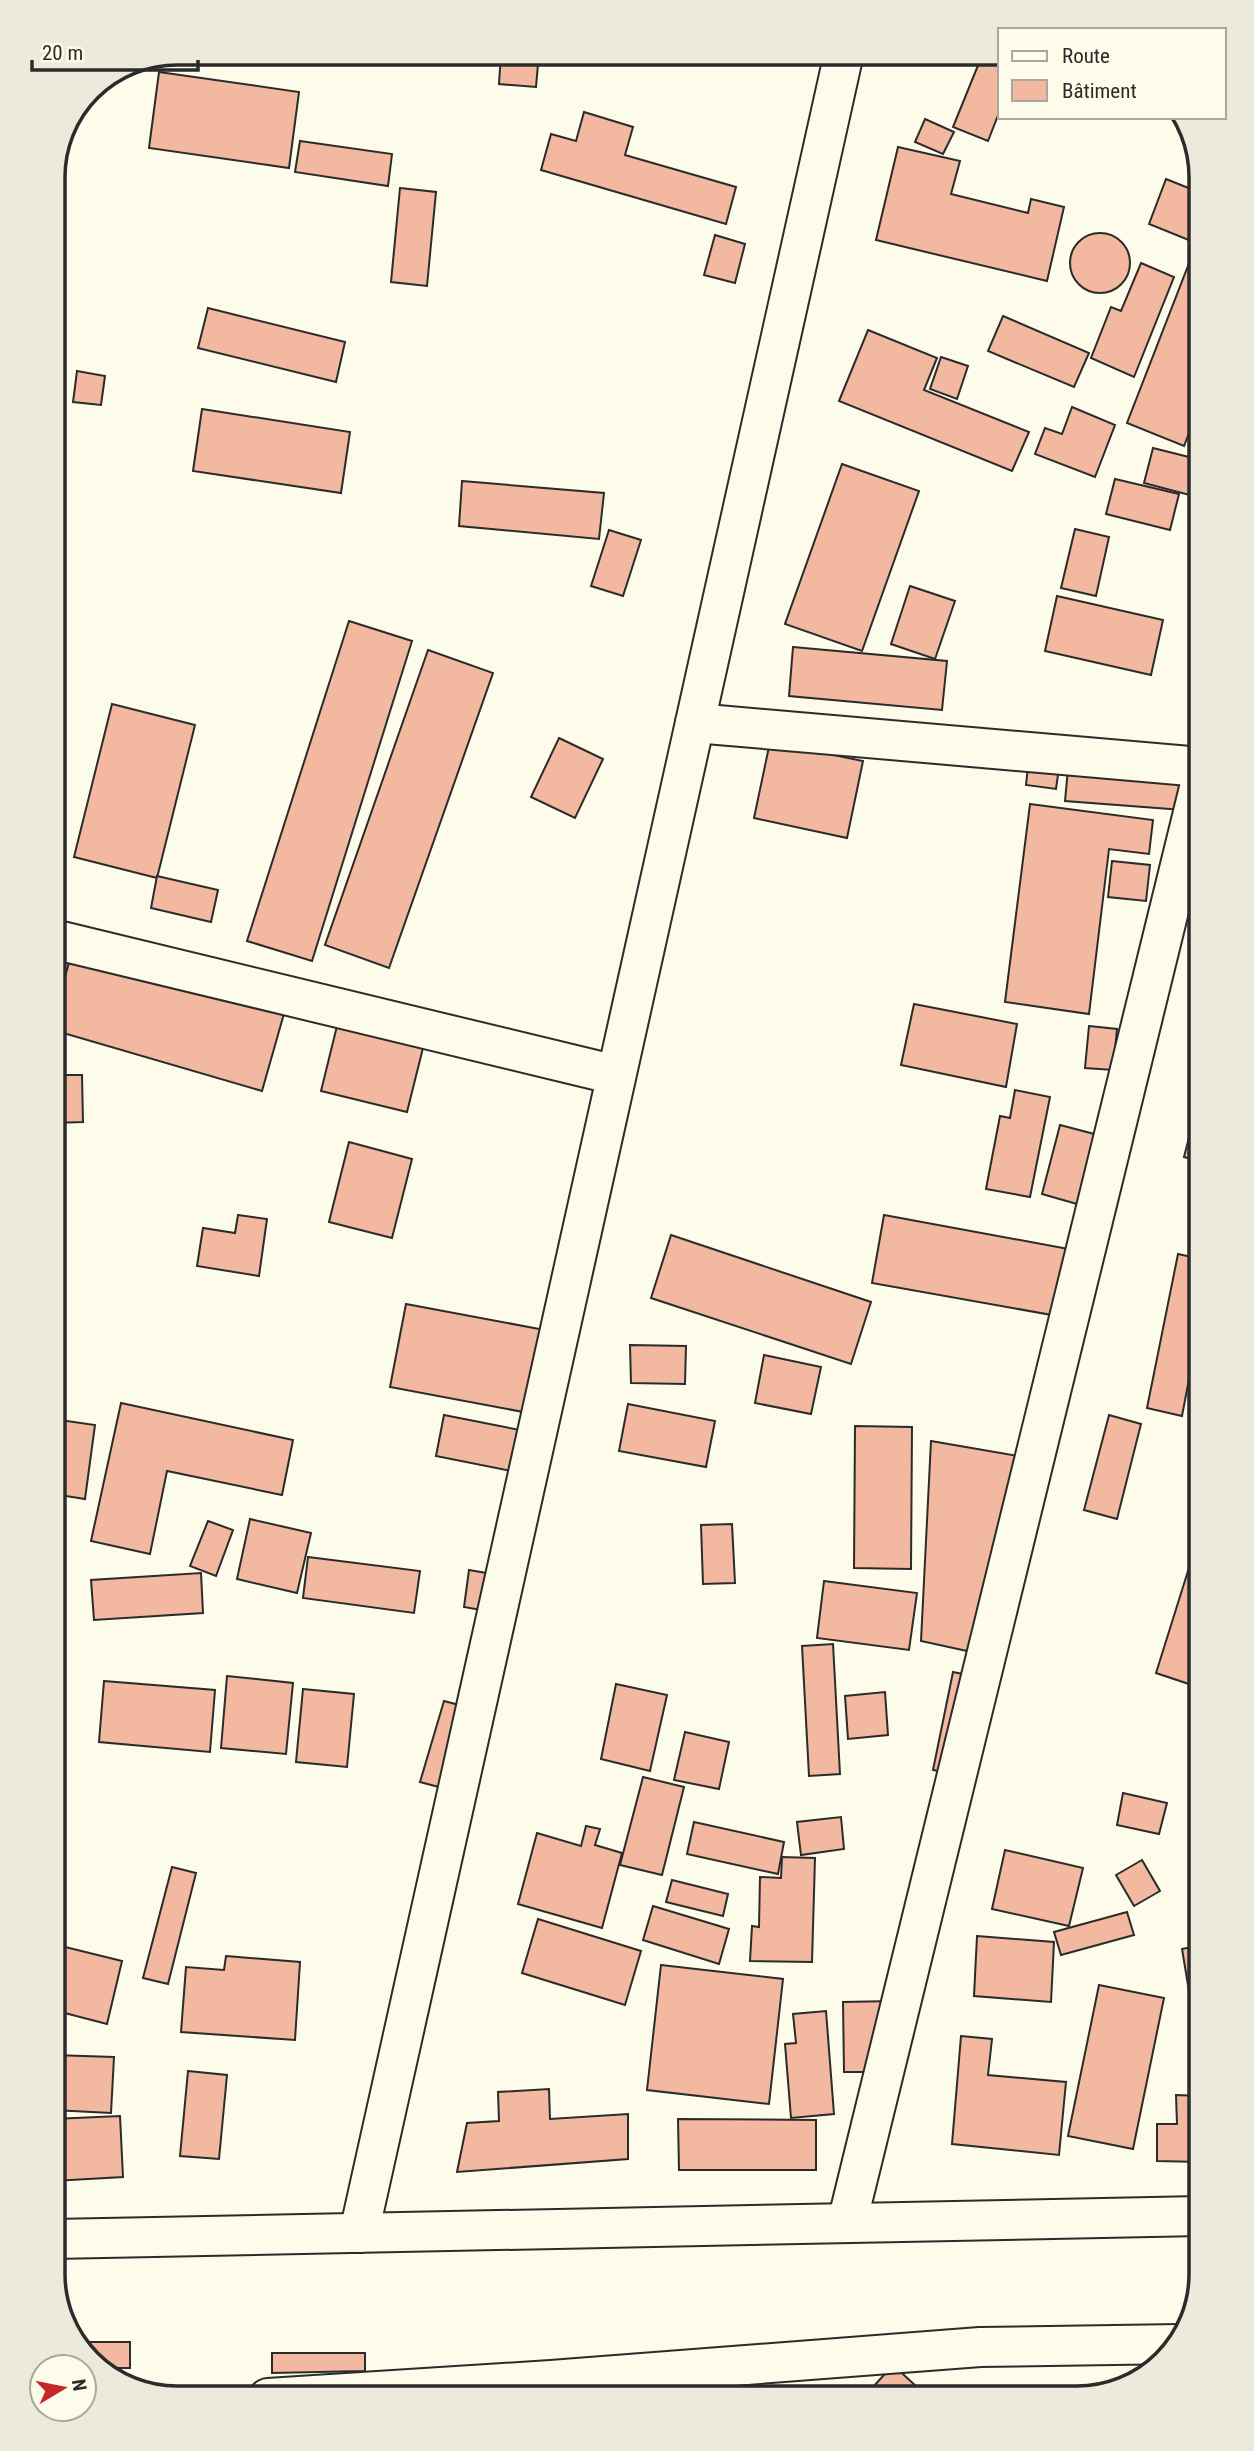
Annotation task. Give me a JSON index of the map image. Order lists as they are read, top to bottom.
{
  "legend": ["Route", "Bâtiment"],
  "scale_bar": "20 m",
  "north": "right"
}
